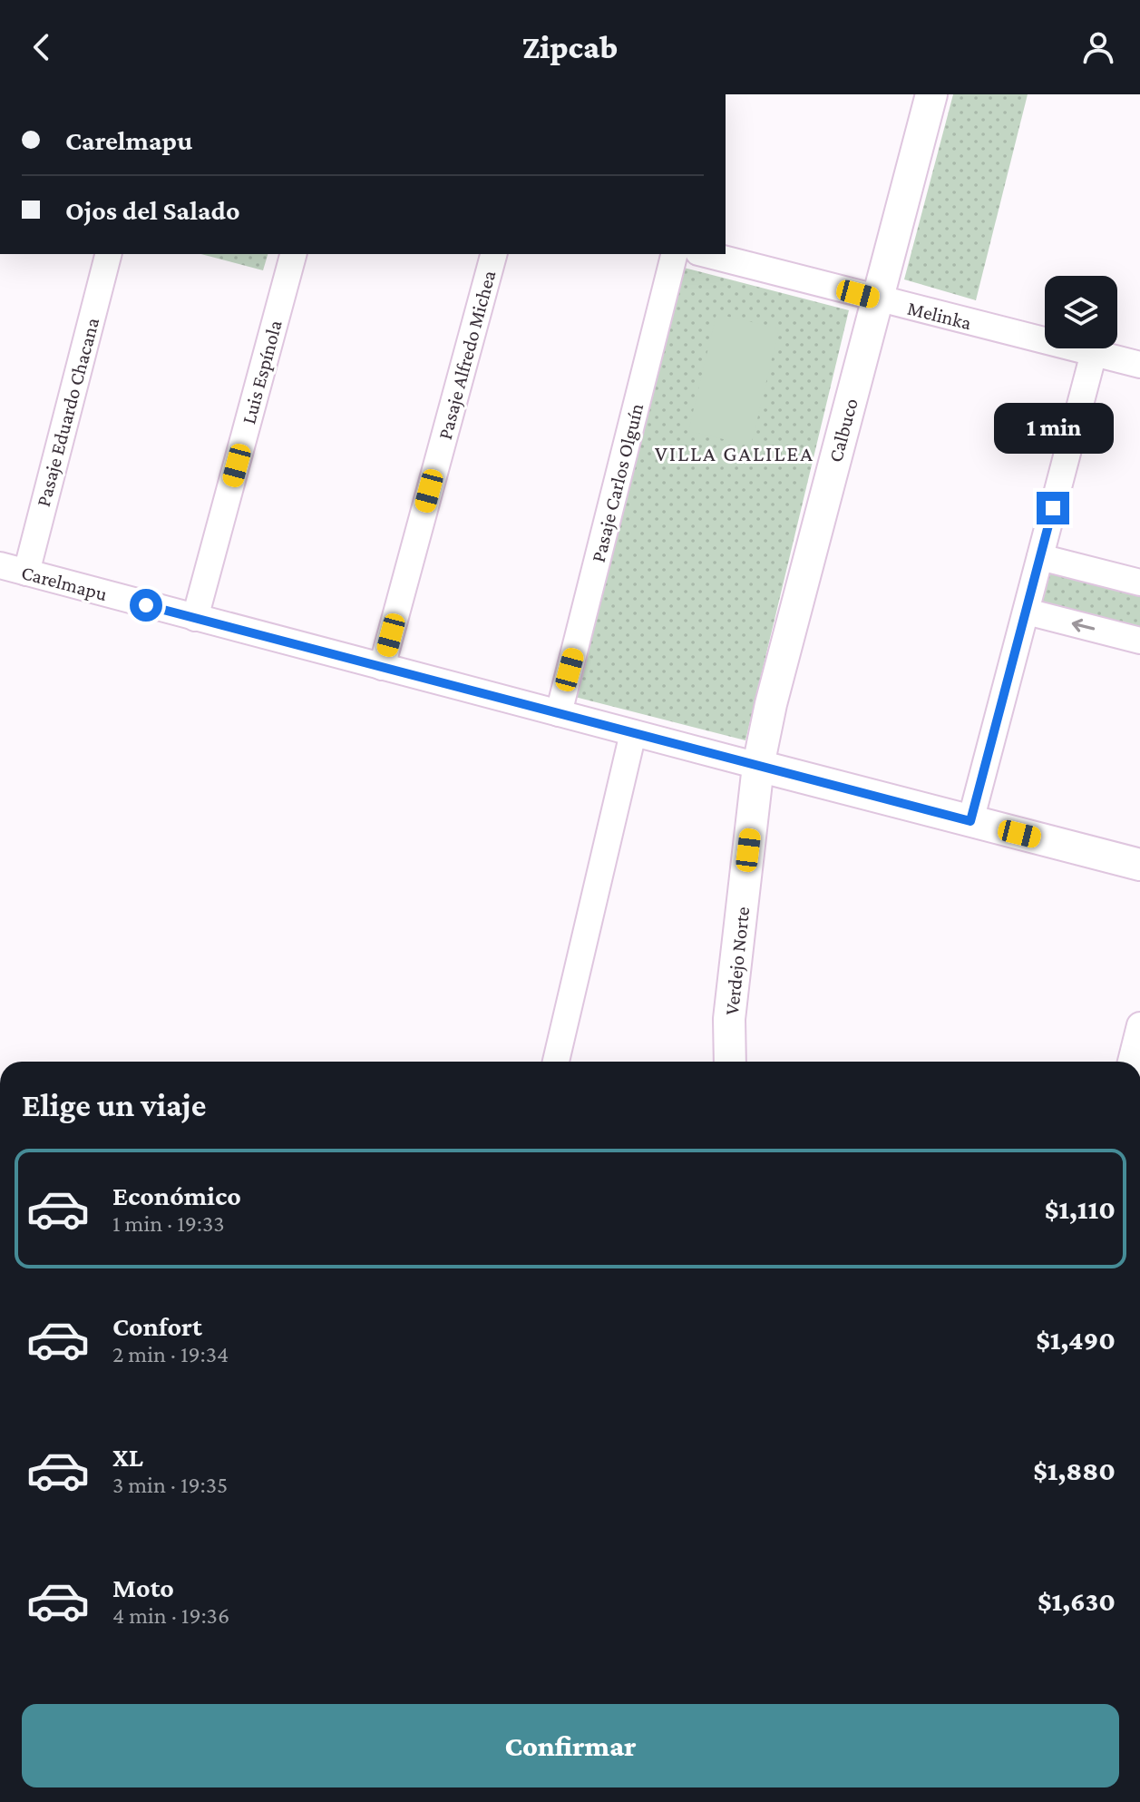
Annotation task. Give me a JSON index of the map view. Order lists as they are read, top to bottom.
{
  "streets": {
    "street": [
      "Melinka",
      "Pasaje Alfredo Michea",
      "Luis Espínola",
      "Pasaje Eduardo Chacana",
      "Calbuco",
      "Pasaje Carlos Olguín",
      "Carelmapu",
      "Verdejo Norte"
    ]
  },
  "crossings": [
    ["Melinka", "Calbuco"],
    ["Pasaje Alfredo Michea", "Carelmapu"],
    ["Luis Espínola", "Carelmapu"],
    ["Pasaje Eduardo Chacana", "Carelmapu"],
    ["Calbuco", "Carelmapu"],
    ["Calbuco", "Verdejo Norte"],
    ["Pasaje Carlos Olguín", "Carelmapu"],
    ["Carelmapu", "Verdejo Norte"]
  ],
  "districts": ["VILLA GALILEA"],
  "page": {
    "header": "Zipcab",
    "banner": ["Carelmapu", "Ojos del Salado"],
    "bubble": "1 min",
    "heading": "Elige un viaje",
    "list": [
      {
        "name": "Económico",
        "note": "1 min · 19:33",
        "value": "$1,110"
      },
      {
        "name": "Confort",
        "note": "2 min · 19:34",
        "value": "$1,490"
      },
      {
        "name": "XL",
        "note": "3 min · 19:35",
        "value": "$1,880"
      },
      {
        "name": "Moto",
        "note": "4 min · 19:36",
        "value": "$1,630"
      }
    ],
    "buttons": "Confirmar"
  }
}
